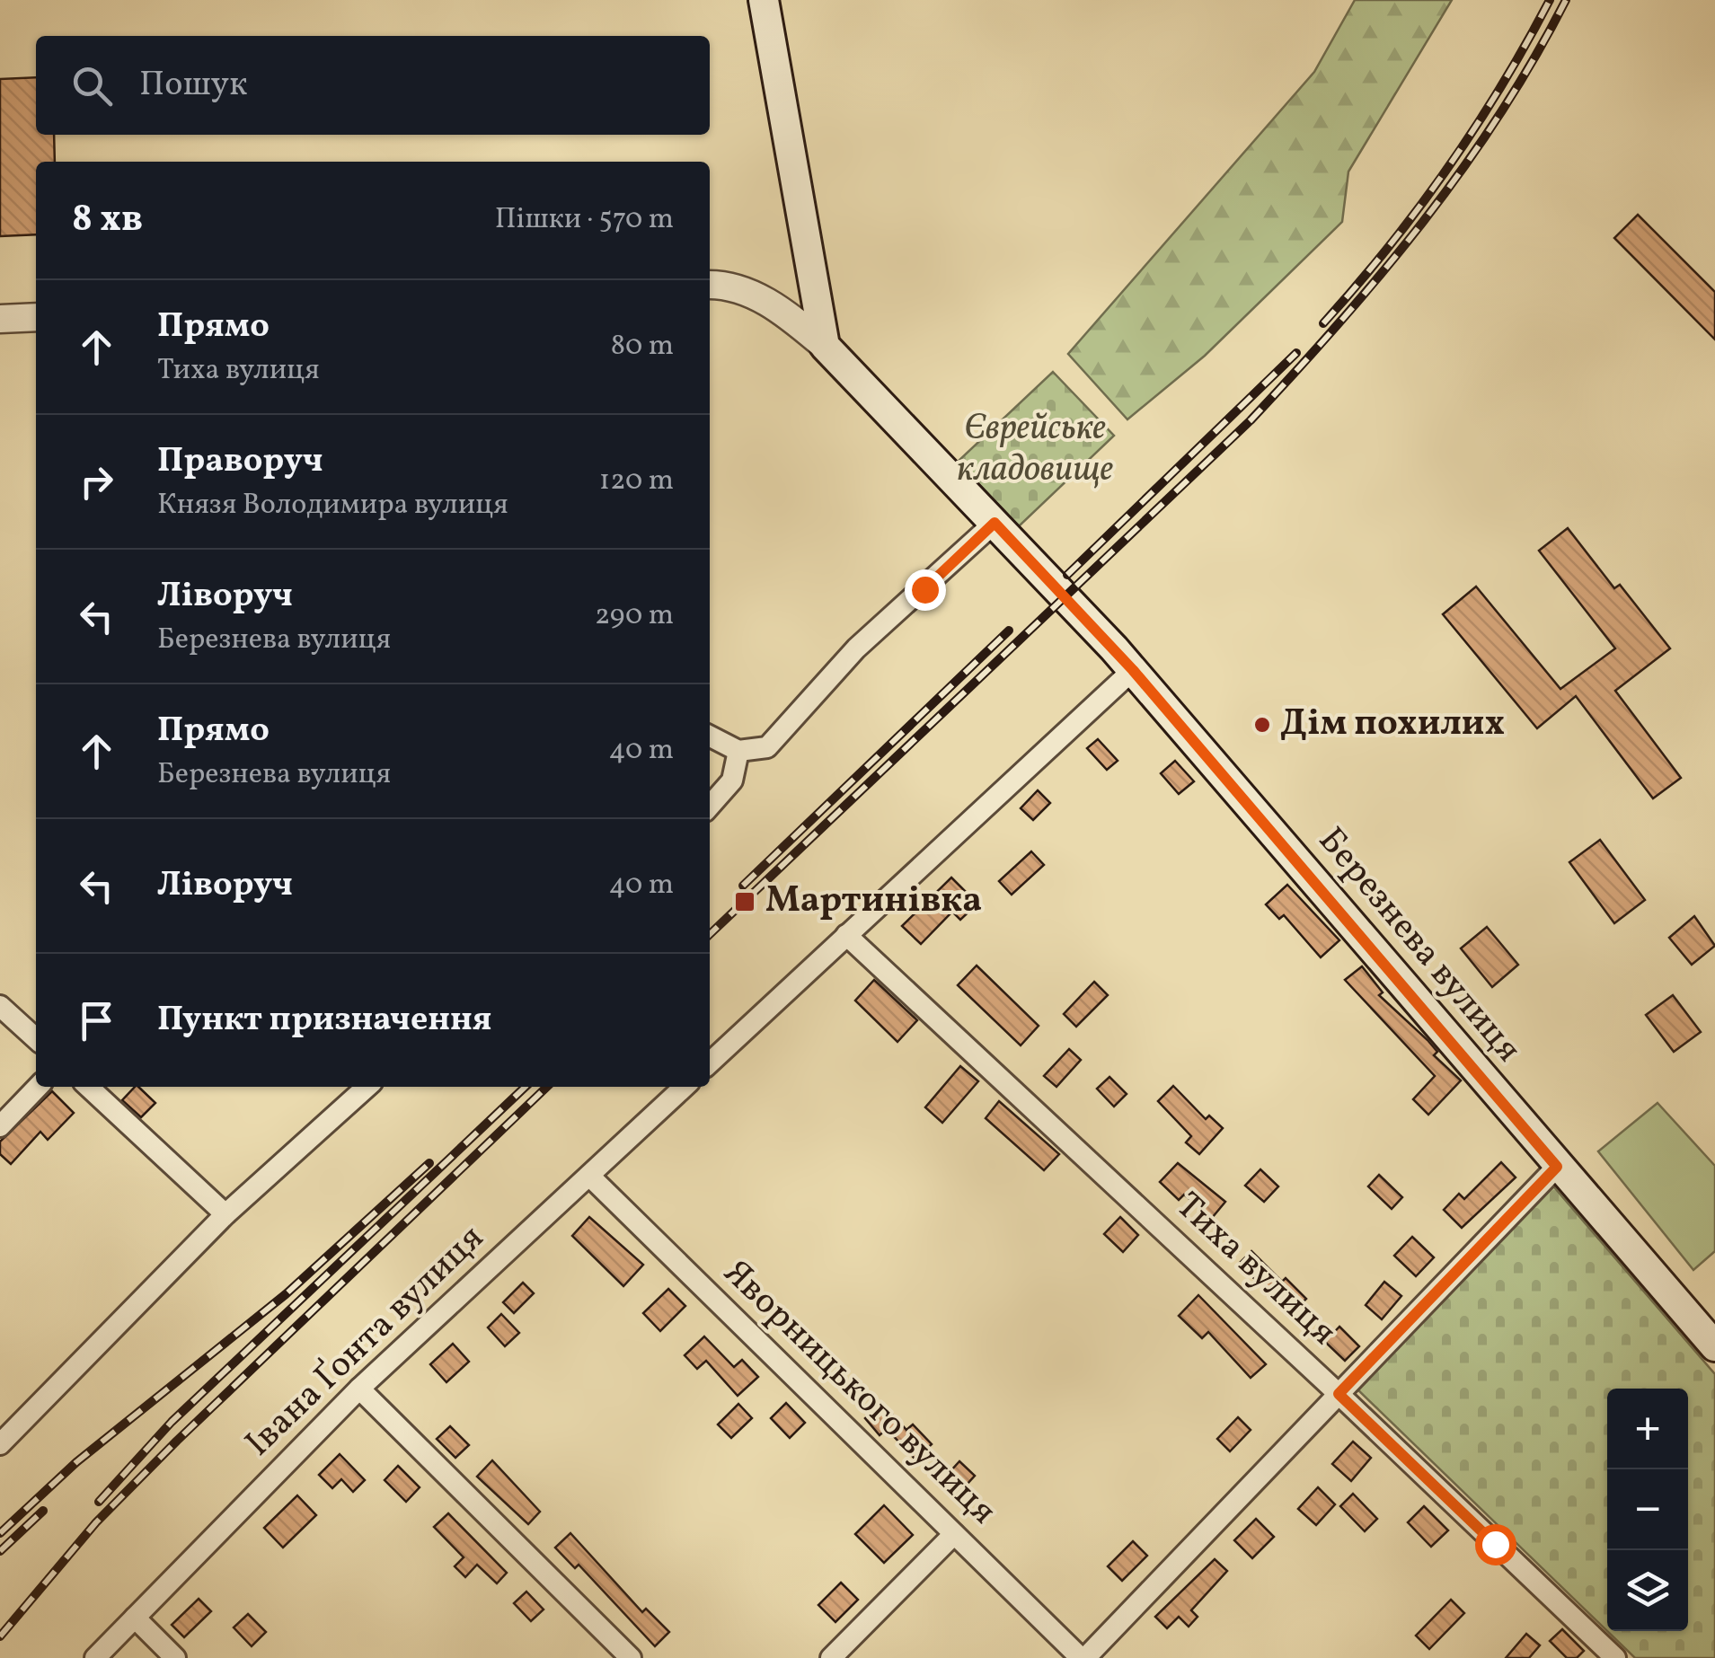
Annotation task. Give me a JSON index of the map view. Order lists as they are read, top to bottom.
{
  "streets": {
    "main road": ["Березнева вулиця"],
    "street": ["Тиха вулиця", "Івана Ґонта вулиця", "Яворницького вулиця"]
  },
  "crossings": [
    ["Івана Ґонта вулиця", "Яворницького вулиця"]
  ],
  "parks": ["Єврейське кладовище"],
  "places": {
    "other": ["Дiм похилих"],
    "transit": ["Мартинівка"]
  },
  "page": {
    "search": "Пошук",
    "heading": ["8 хв", "Пішки · 570 m"],
    "list": [
      ["Прямо", "Тиха вулиця", "80 m"],
      ["Праворуч", "Князя Володимира вулиця", "120 m"],
      ["Ліворуч", "Березнева вулиця", "290 m"],
      ["Прямо", "Березнева вулиця", "40 m"],
      ["Ліворуч", "40 m"],
      "Пункт призначення"
    ],
    "map_buttons": ["+", "−"]
  }
}
